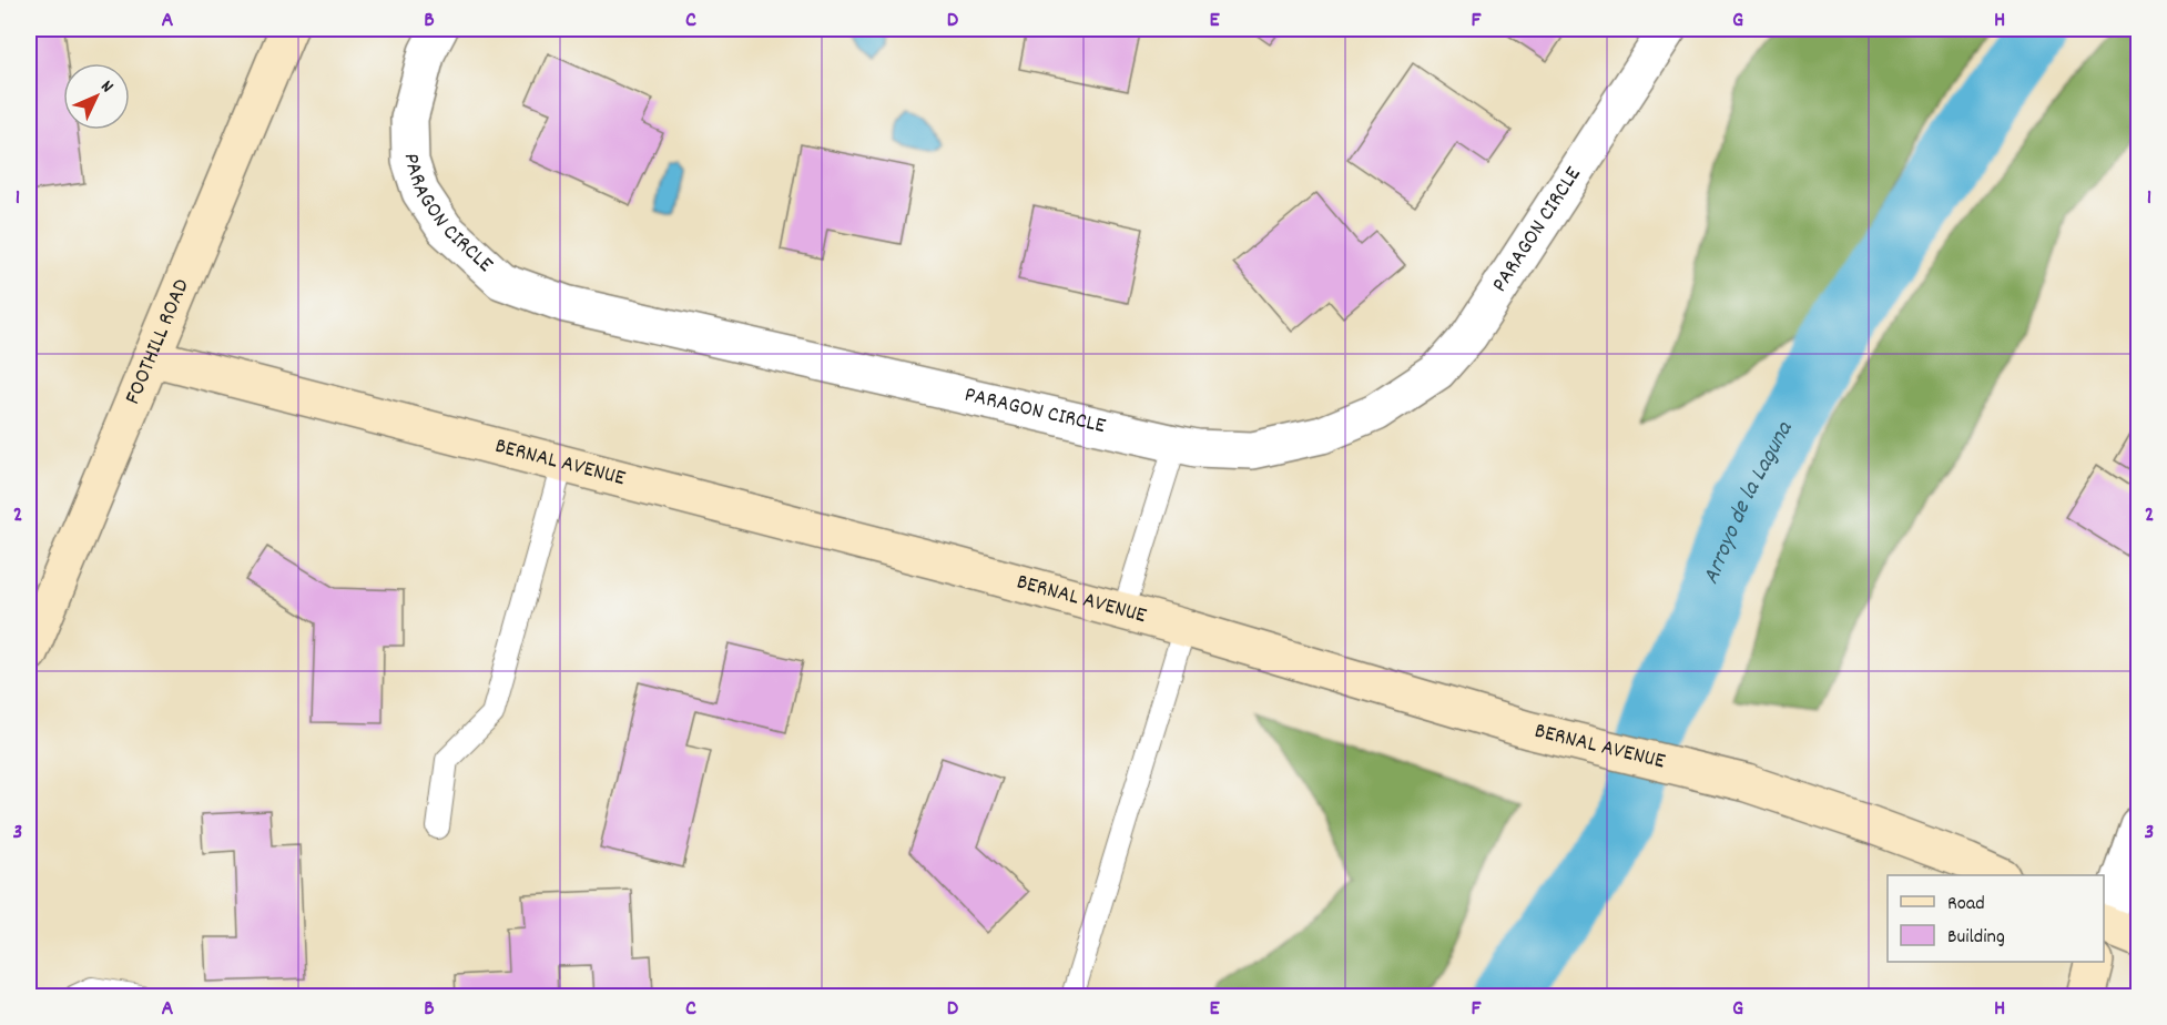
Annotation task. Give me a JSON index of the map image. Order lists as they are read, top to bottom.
{
  "streets": {
    "main road": ["FOOTHILL ROAD", "BERNAL AVENUE"],
    "street": ["PARAGON CIRCLE"]
  },
  "crossings": [
    ["FOOTHILL ROAD", "BERNAL AVENUE"]
  ],
  "water": ["Arroyo de la Laguna"],
  "legend": ["Road", "Building"],
  "north": "top right",
  "grid": {
    "columns": [
      "A",
      "B",
      "C",
      "D",
      "E",
      "F",
      "G",
      "H"
    ],
    "rows": ["1", "2", "3"]
  }
}
